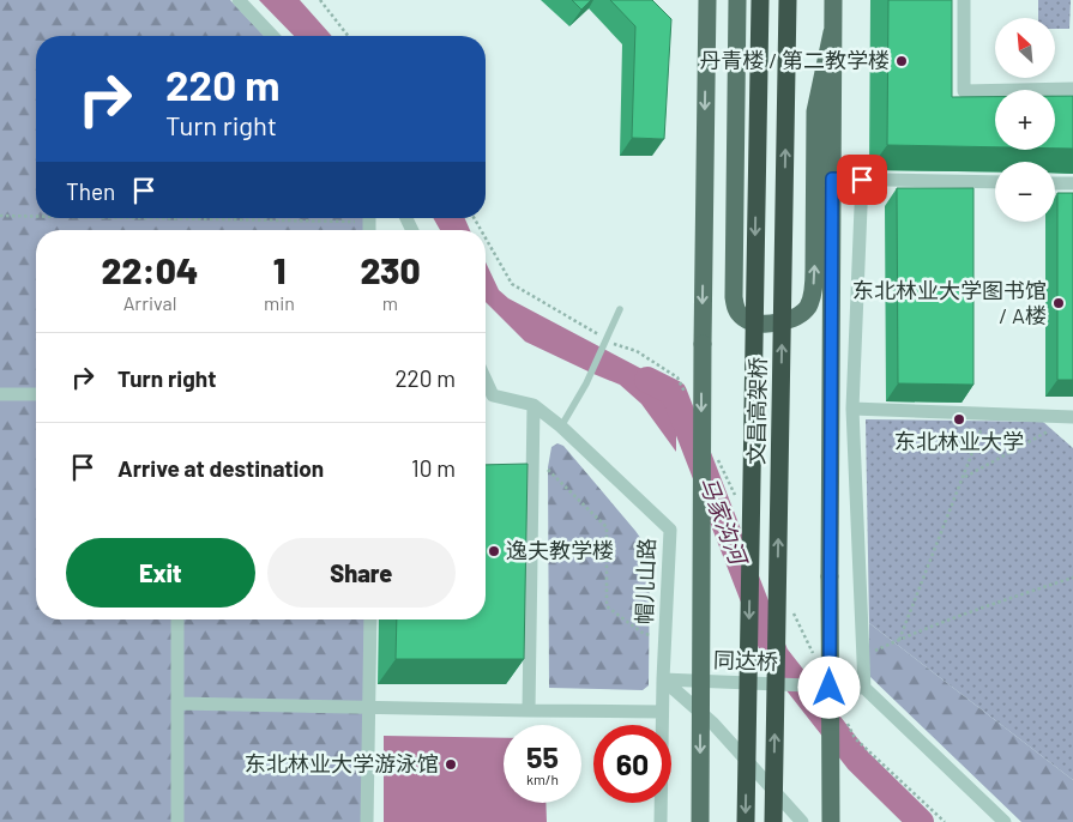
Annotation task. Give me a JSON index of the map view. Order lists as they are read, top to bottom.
{
  "streets": {
    "highway": ["文昌高架桥"],
    "street": ["帽儿山路", "同达桥"]
  },
  "crossings": [
    ["帽儿山路", "同达桥"]
  ],
  "water": ["马家沟河"],
  "places": [
    "丹青楼 / 第二教学楼",
    "东北林业大学图书馆 / A楼",
    "东北林业大学",
    "逸夫教学楼",
    "东北林业大学游泳馆"
  ],
  "north": "top left",
  "page": {
    "map_buttons": ["+", "−"],
    "turn": ["220 m", "Turn right"],
    "then": "Then",
    "eta": [
      "22:04",
      "Arrival",
      "1",
      "min",
      "230",
      "m"
    ],
    "list": [
      {
        "name": "Turn right",
        "value": "220 m"
      },
      {
        "name": "Arrive at destination",
        "value": "10 m"
      }
    ],
    "buttons": ["Exit", "Share"],
    "speed": "55 km/h",
    "limit": "60"
  }
}
